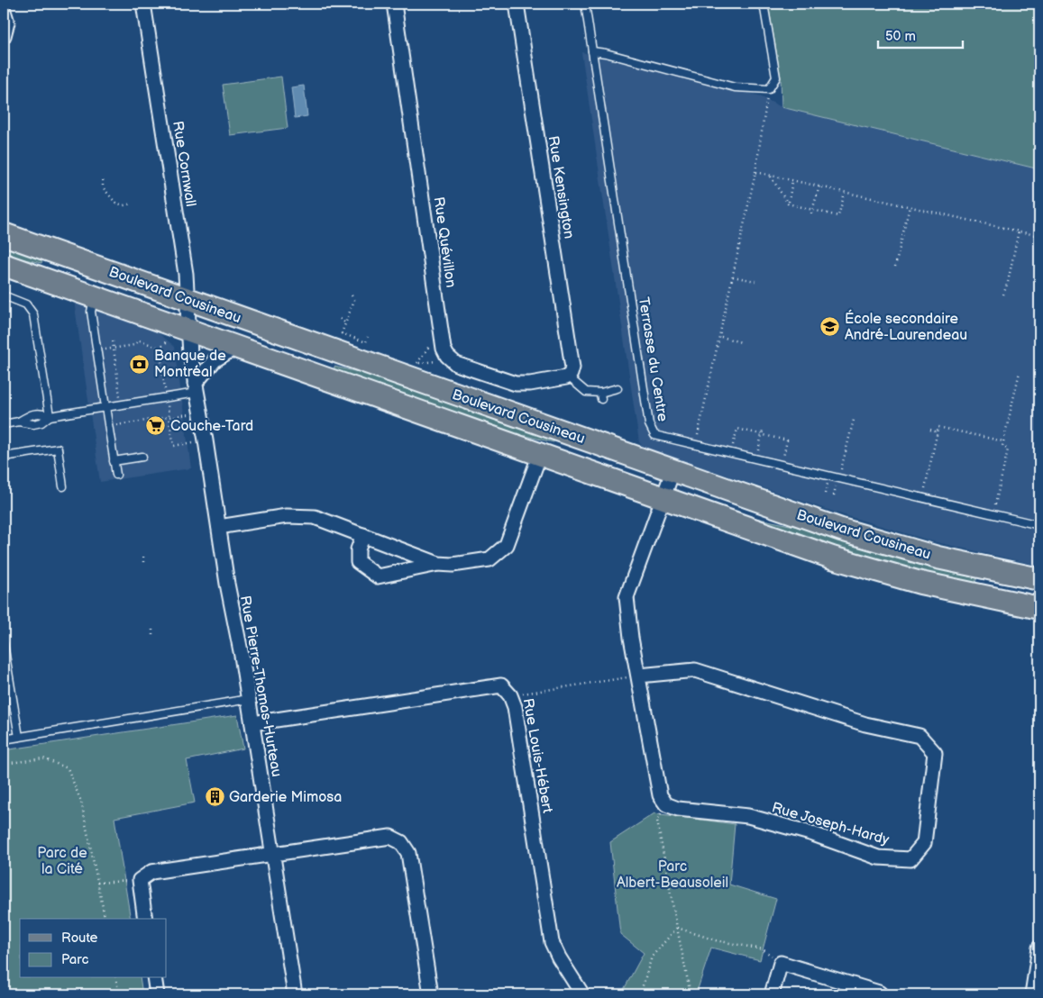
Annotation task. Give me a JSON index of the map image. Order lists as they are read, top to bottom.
{
  "streets": {
    "main road": ["Boulevard Cousineau"],
    "street": [
      "Rue Cornwall",
      "Rue Kensington",
      "Rue Quévillon",
      "Rue Pierre-Thomas-Hurteau",
      "Rue Louis-Hébert",
      "Rue Joseph-Hardy"
    ],
    "lane": ["Terrasse du Centre"]
  },
  "crossings": [
    ["Rue Cornwall", "Boulevard Cousineau"],
    ["Rue Cornwall", "Rue Pierre-Thomas-Hurteau"],
    ["Rue Kensington", "Rue Quévillon"],
    ["Boulevard Cousineau", "Rue Pierre-Thomas-Hurteau"],
    ["Rue Pierre-Thomas-Hurteau", "Rue Louis-Hébert"]
  ],
  "parks": ["Parc de la Cité", "Parc Albert-Beausoleil"],
  "places": {
    "school or university": ["École secondaire André-Laurendeau"],
    "bank": ["Banque de Montréal"],
    "supermarket": ["Couche-Tard"],
    "building": ["Garderie Mimosa"]
  },
  "legend": ["Route", "Parc"],
  "scale_bar": "50 m"
}
